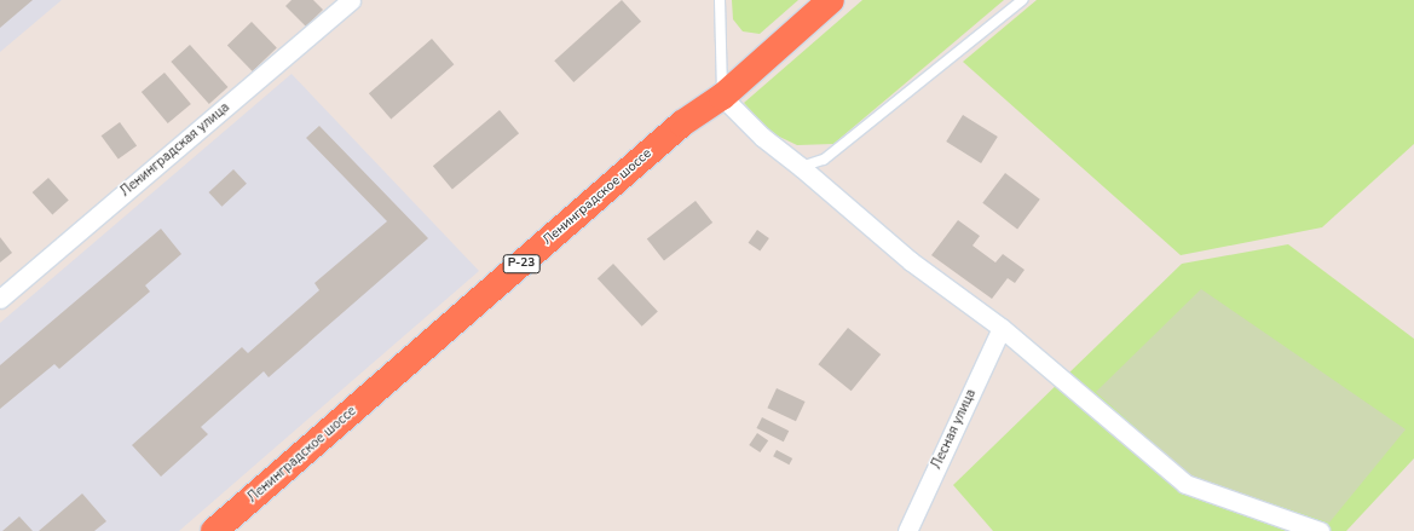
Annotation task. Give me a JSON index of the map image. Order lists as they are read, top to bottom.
{
  "streets": {
    "highway": ["Ленинградское шоссе", "Р-23"],
    "street": ["Ленинградская улица", "Лесная улица"]
  }
}
